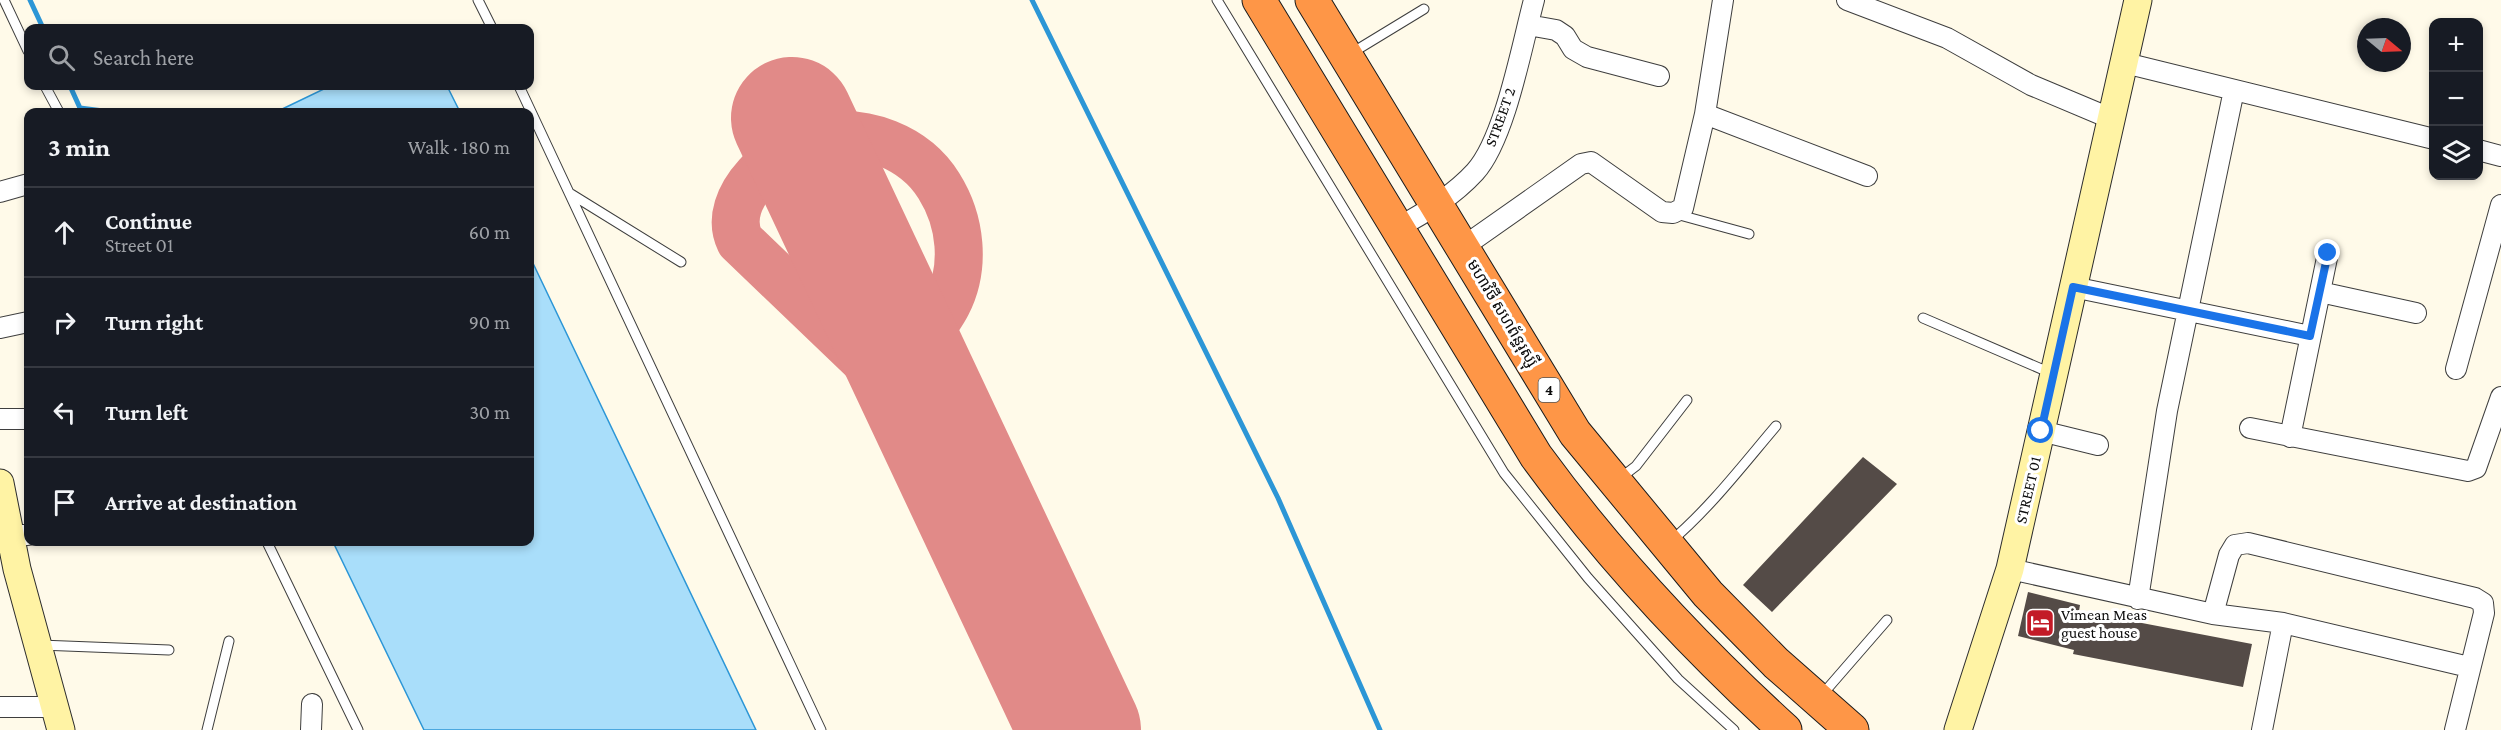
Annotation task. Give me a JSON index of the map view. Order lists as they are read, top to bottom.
{
  "streets": {
    "highway": ["មហាវិថី សហព័ន្ធរុស្ស៊ី", "4"],
    "street": ["STREET 2", "STREET 01"]
  },
  "crossings": [
    ["STREET 2", "មហាវិថី សហព័ន្ធរុស្ស៊ី"]
  ],
  "places": {
    "hotel": ["Vimean Meas guest house"]
  },
  "north": "right",
  "page": {
    "map_buttons": ["+", "−"],
    "search": "Search here",
    "heading": ["3 min", "Walk · 180 m"],
    "list": [
      ["Continue", "Street 01", "60 m"],
      ["Turn right", "90 m"],
      ["Turn left", "30 m"],
      "Arrive at destination"
    ]
  }
}
